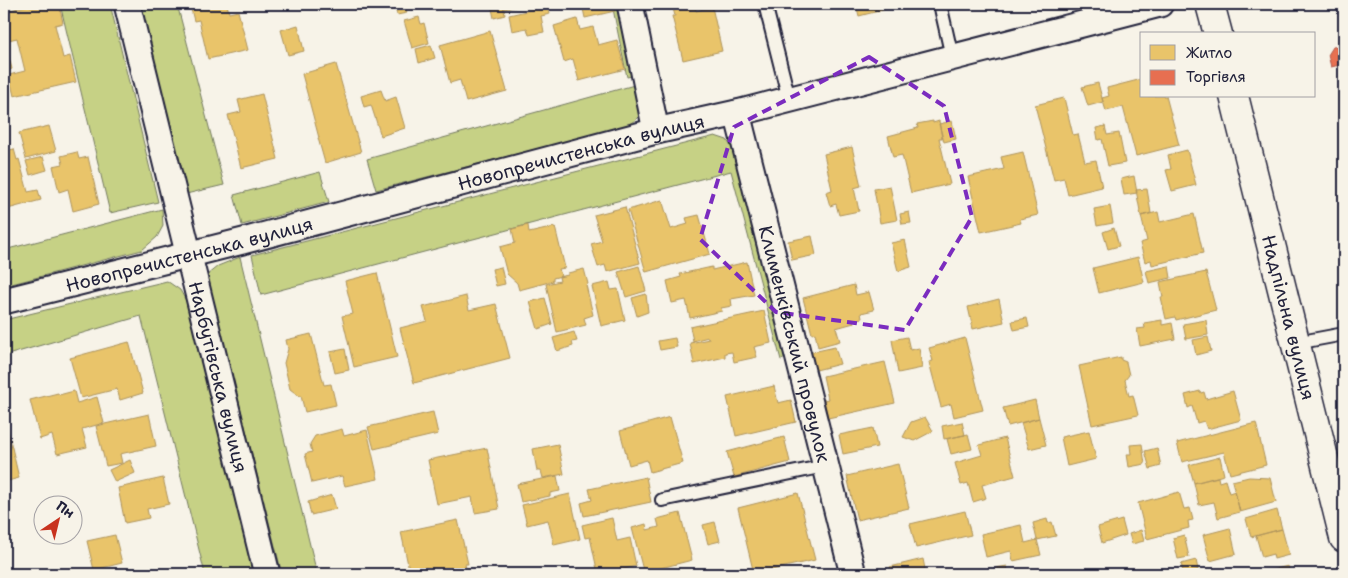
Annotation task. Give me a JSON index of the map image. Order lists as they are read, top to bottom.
{
  "streets": {
    "main road": ["Надпільна вулиця"],
    "street": ["Новопречистенська вулиця", "Клименківський провулок", "Нарбутівська вулиця"]
  },
  "crossings": [
    ["Новопречистенська вулиця", "Клименківський провулок"],
    ["Новопречистенська вулиця", "Нарбутівська вулиця"]
  ],
  "legend": ["Житло", "Торгівля"],
  "north": "top right"
}
